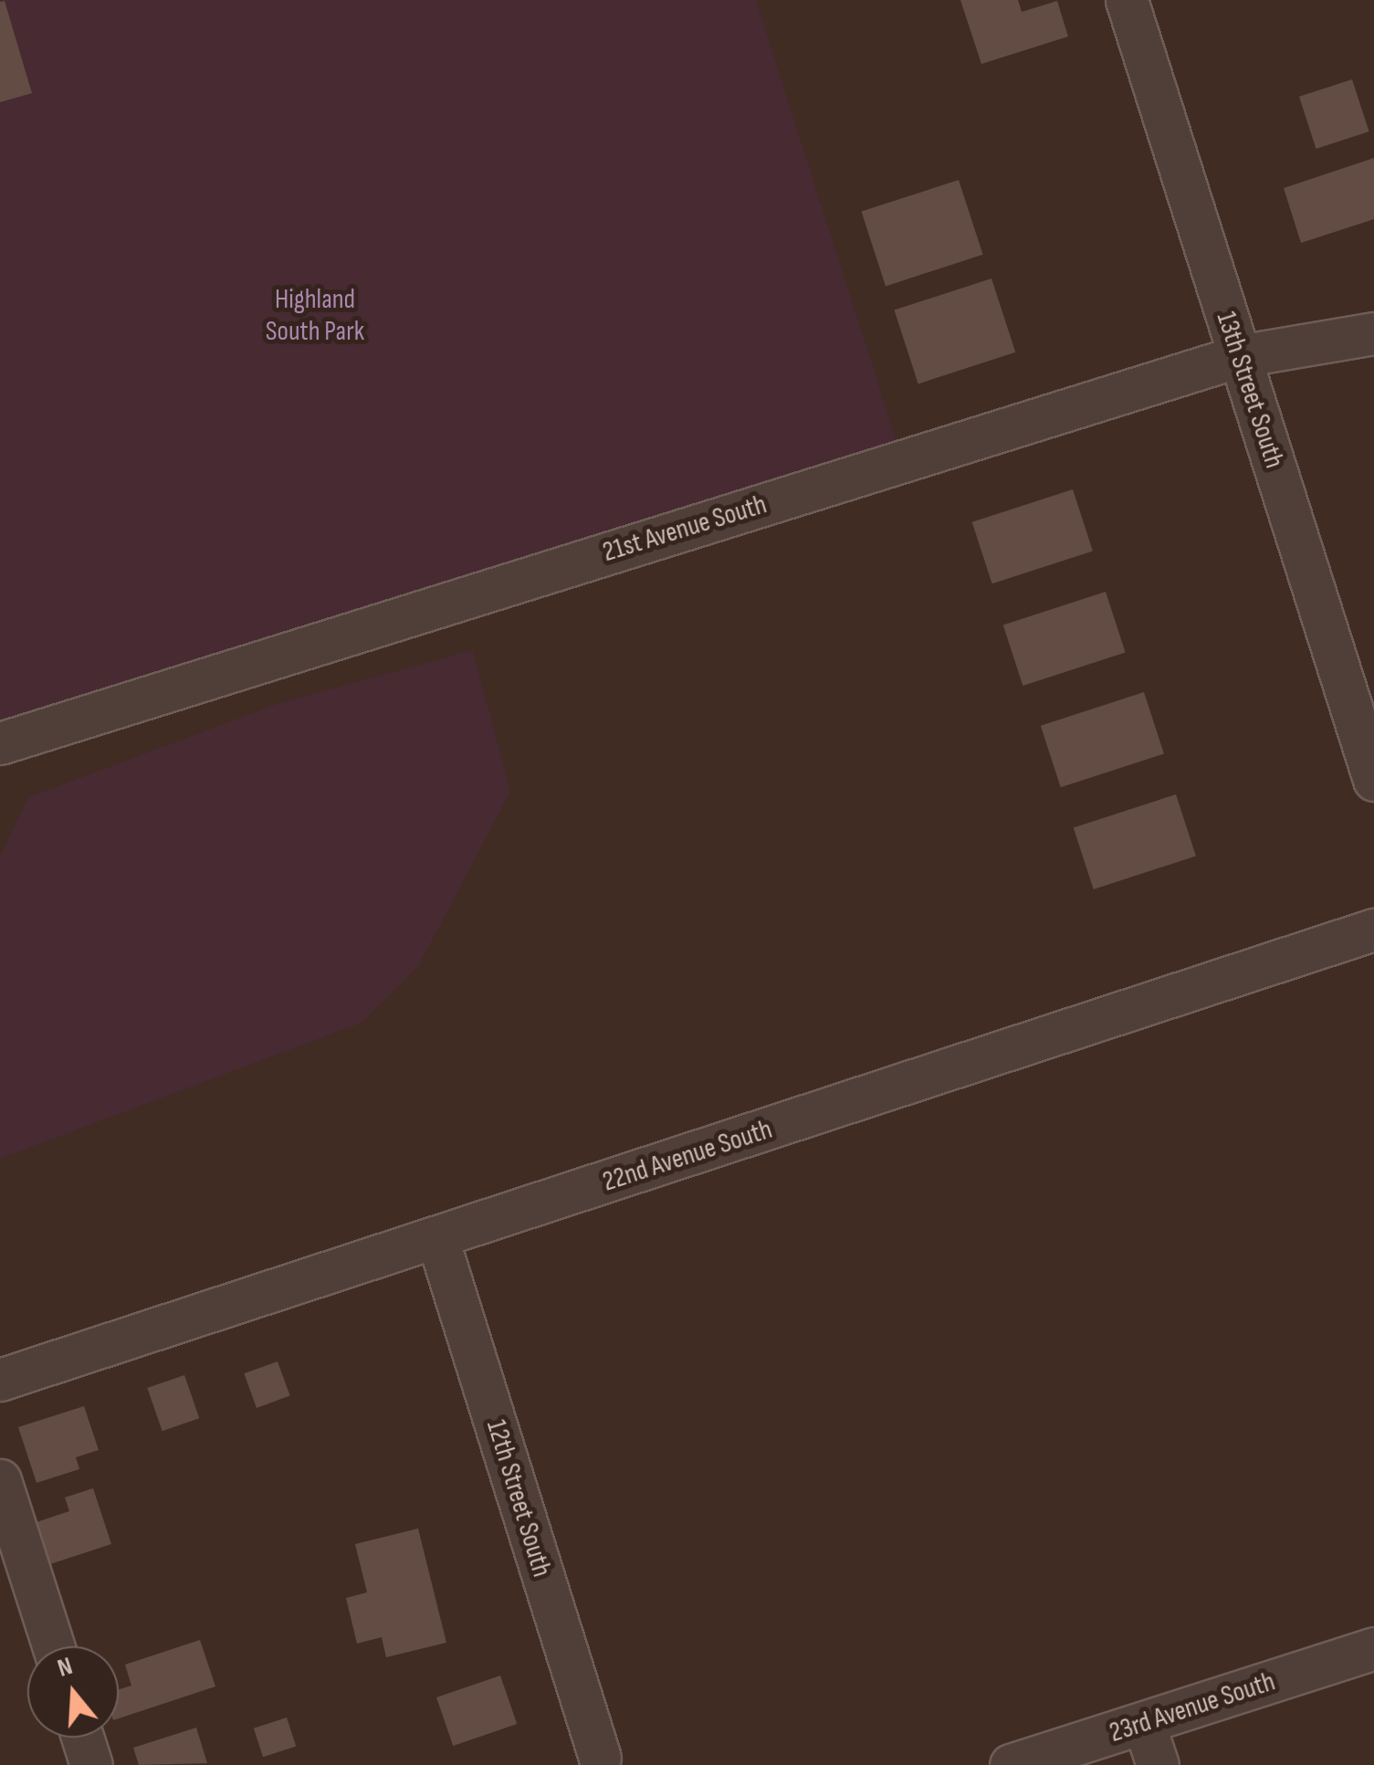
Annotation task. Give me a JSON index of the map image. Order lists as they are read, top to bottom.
{
  "streets": {
    "street": [
      "13th Street South",
      "21st Avenue South",
      "22nd Avenue South",
      "12th Street South",
      "23rd Avenue South"
    ]
  },
  "crossings": [
    ["13th Street South", "21st Avenue South"],
    ["22nd Avenue South", "12th Street South"]
  ],
  "parks": ["Highland South Park"],
  "north": "top"
}
